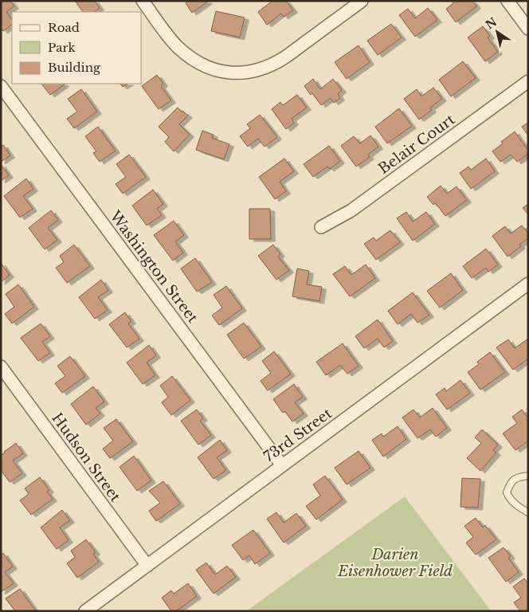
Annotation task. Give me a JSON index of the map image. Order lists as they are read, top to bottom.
{
  "streets": {
    "street": [
      "Belair Court",
      "Washington Street",
      "73rd Street",
      "Hudson Street"
    ]
  },
  "crossings": [
    ["Washington Street", "73rd Street"],
    ["73rd Street", "Hudson Street"]
  ],
  "parks": ["Darien Eisenhower Field"],
  "legend": ["Road", "Park", "Building"],
  "north": "top left"
}
